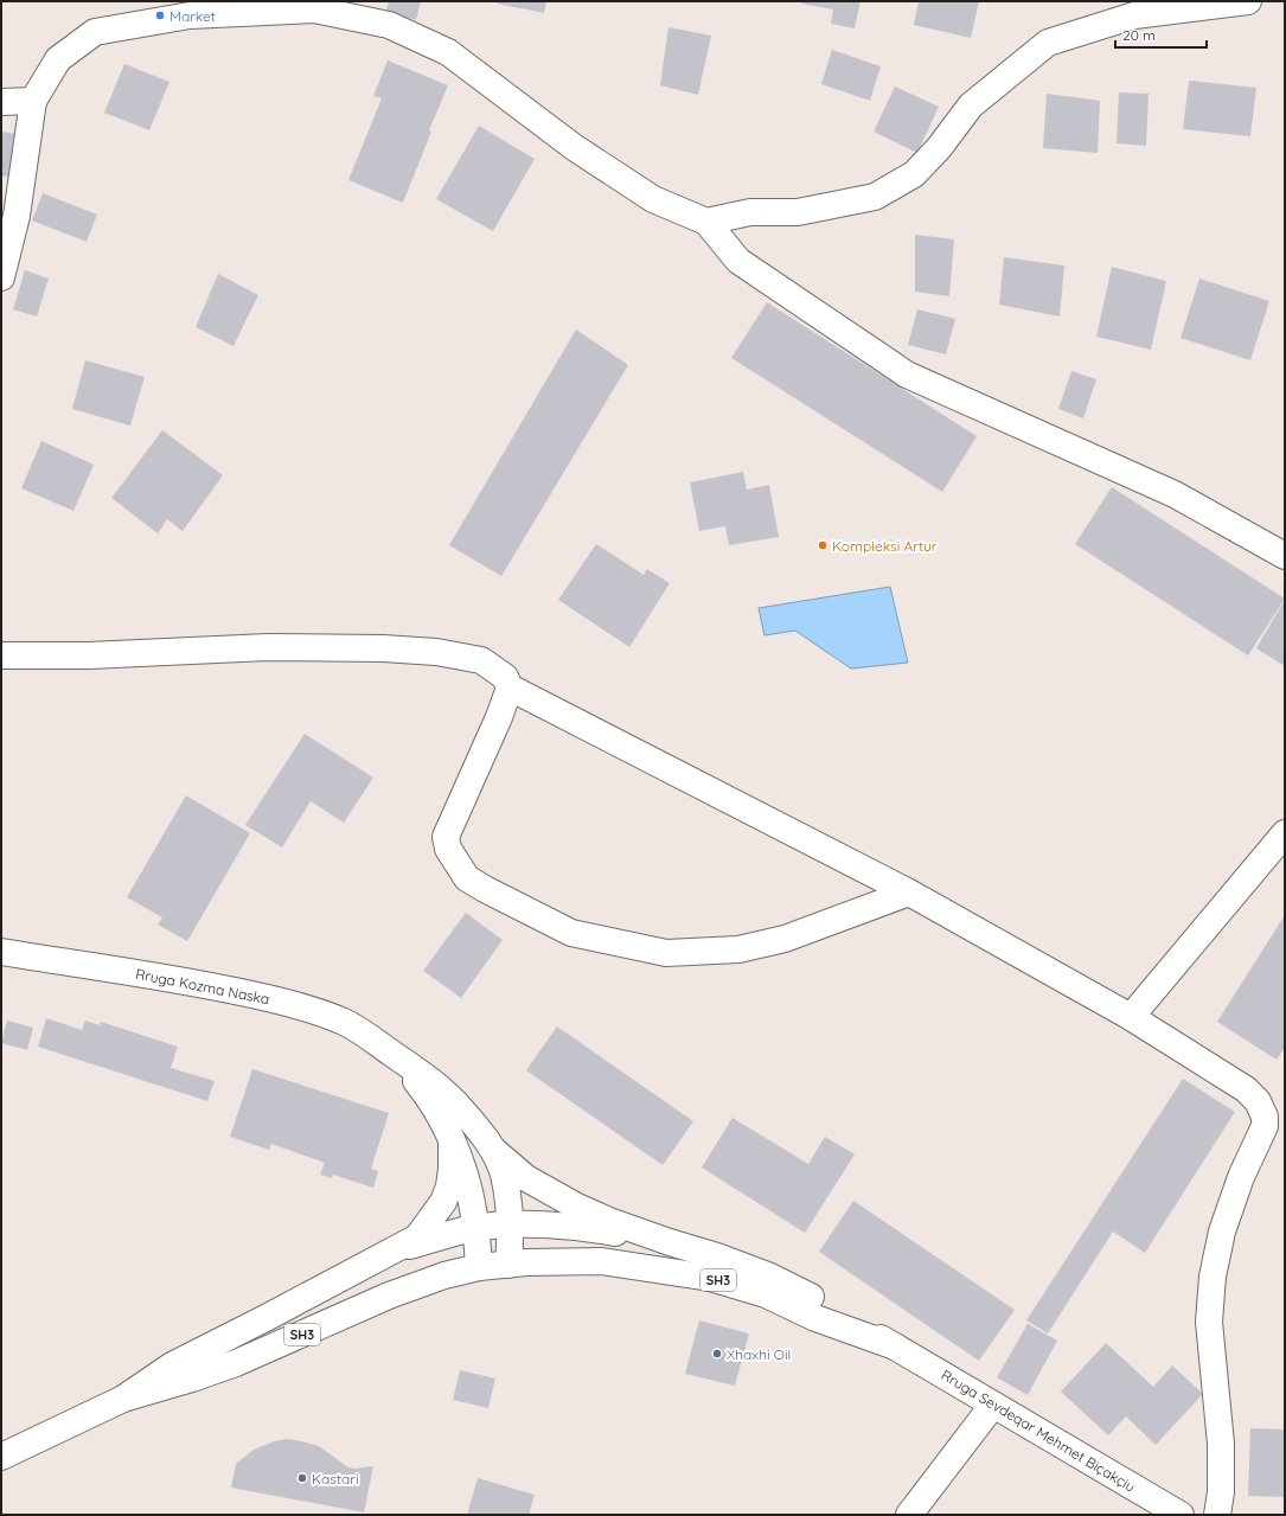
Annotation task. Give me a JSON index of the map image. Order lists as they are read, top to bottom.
{
  "streets": {
    "main road": ["Rruga Kozma Naska", "SH3", "Rruga Sevdeqar Mehmet Biçakçiu"]
  },
  "crossings": [
    ["Rruga Kozma Naska", "SH3"],
    ["SH3", "Rruga Sevdeqar Mehmet Biçakçiu"]
  ],
  "places": [
    "Market",
    "Kompleksi Artur",
    "Xhaxhi Oil",
    "Kastari"
  ],
  "scale_bar": "20 m"
}
